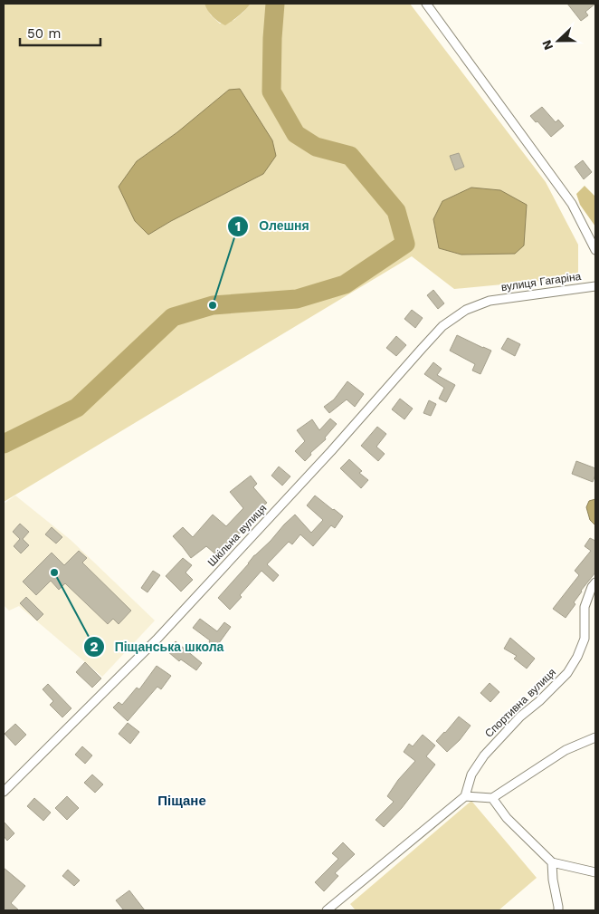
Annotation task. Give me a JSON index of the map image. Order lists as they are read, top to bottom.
{
  "streets": {
    "street": ["вулиця Гагаріна", "Шкільна вулиця", "Спортивна вулиця"]
  },
  "crossings": [
    ["вулиця Гагаріна", "Шкільна вулиця"]
  ],
  "districts": ["Піщане"],
  "places": ["Олешня", "Піщанська школа"],
  "scale_bar": "50 m",
  "north": "left"
}
